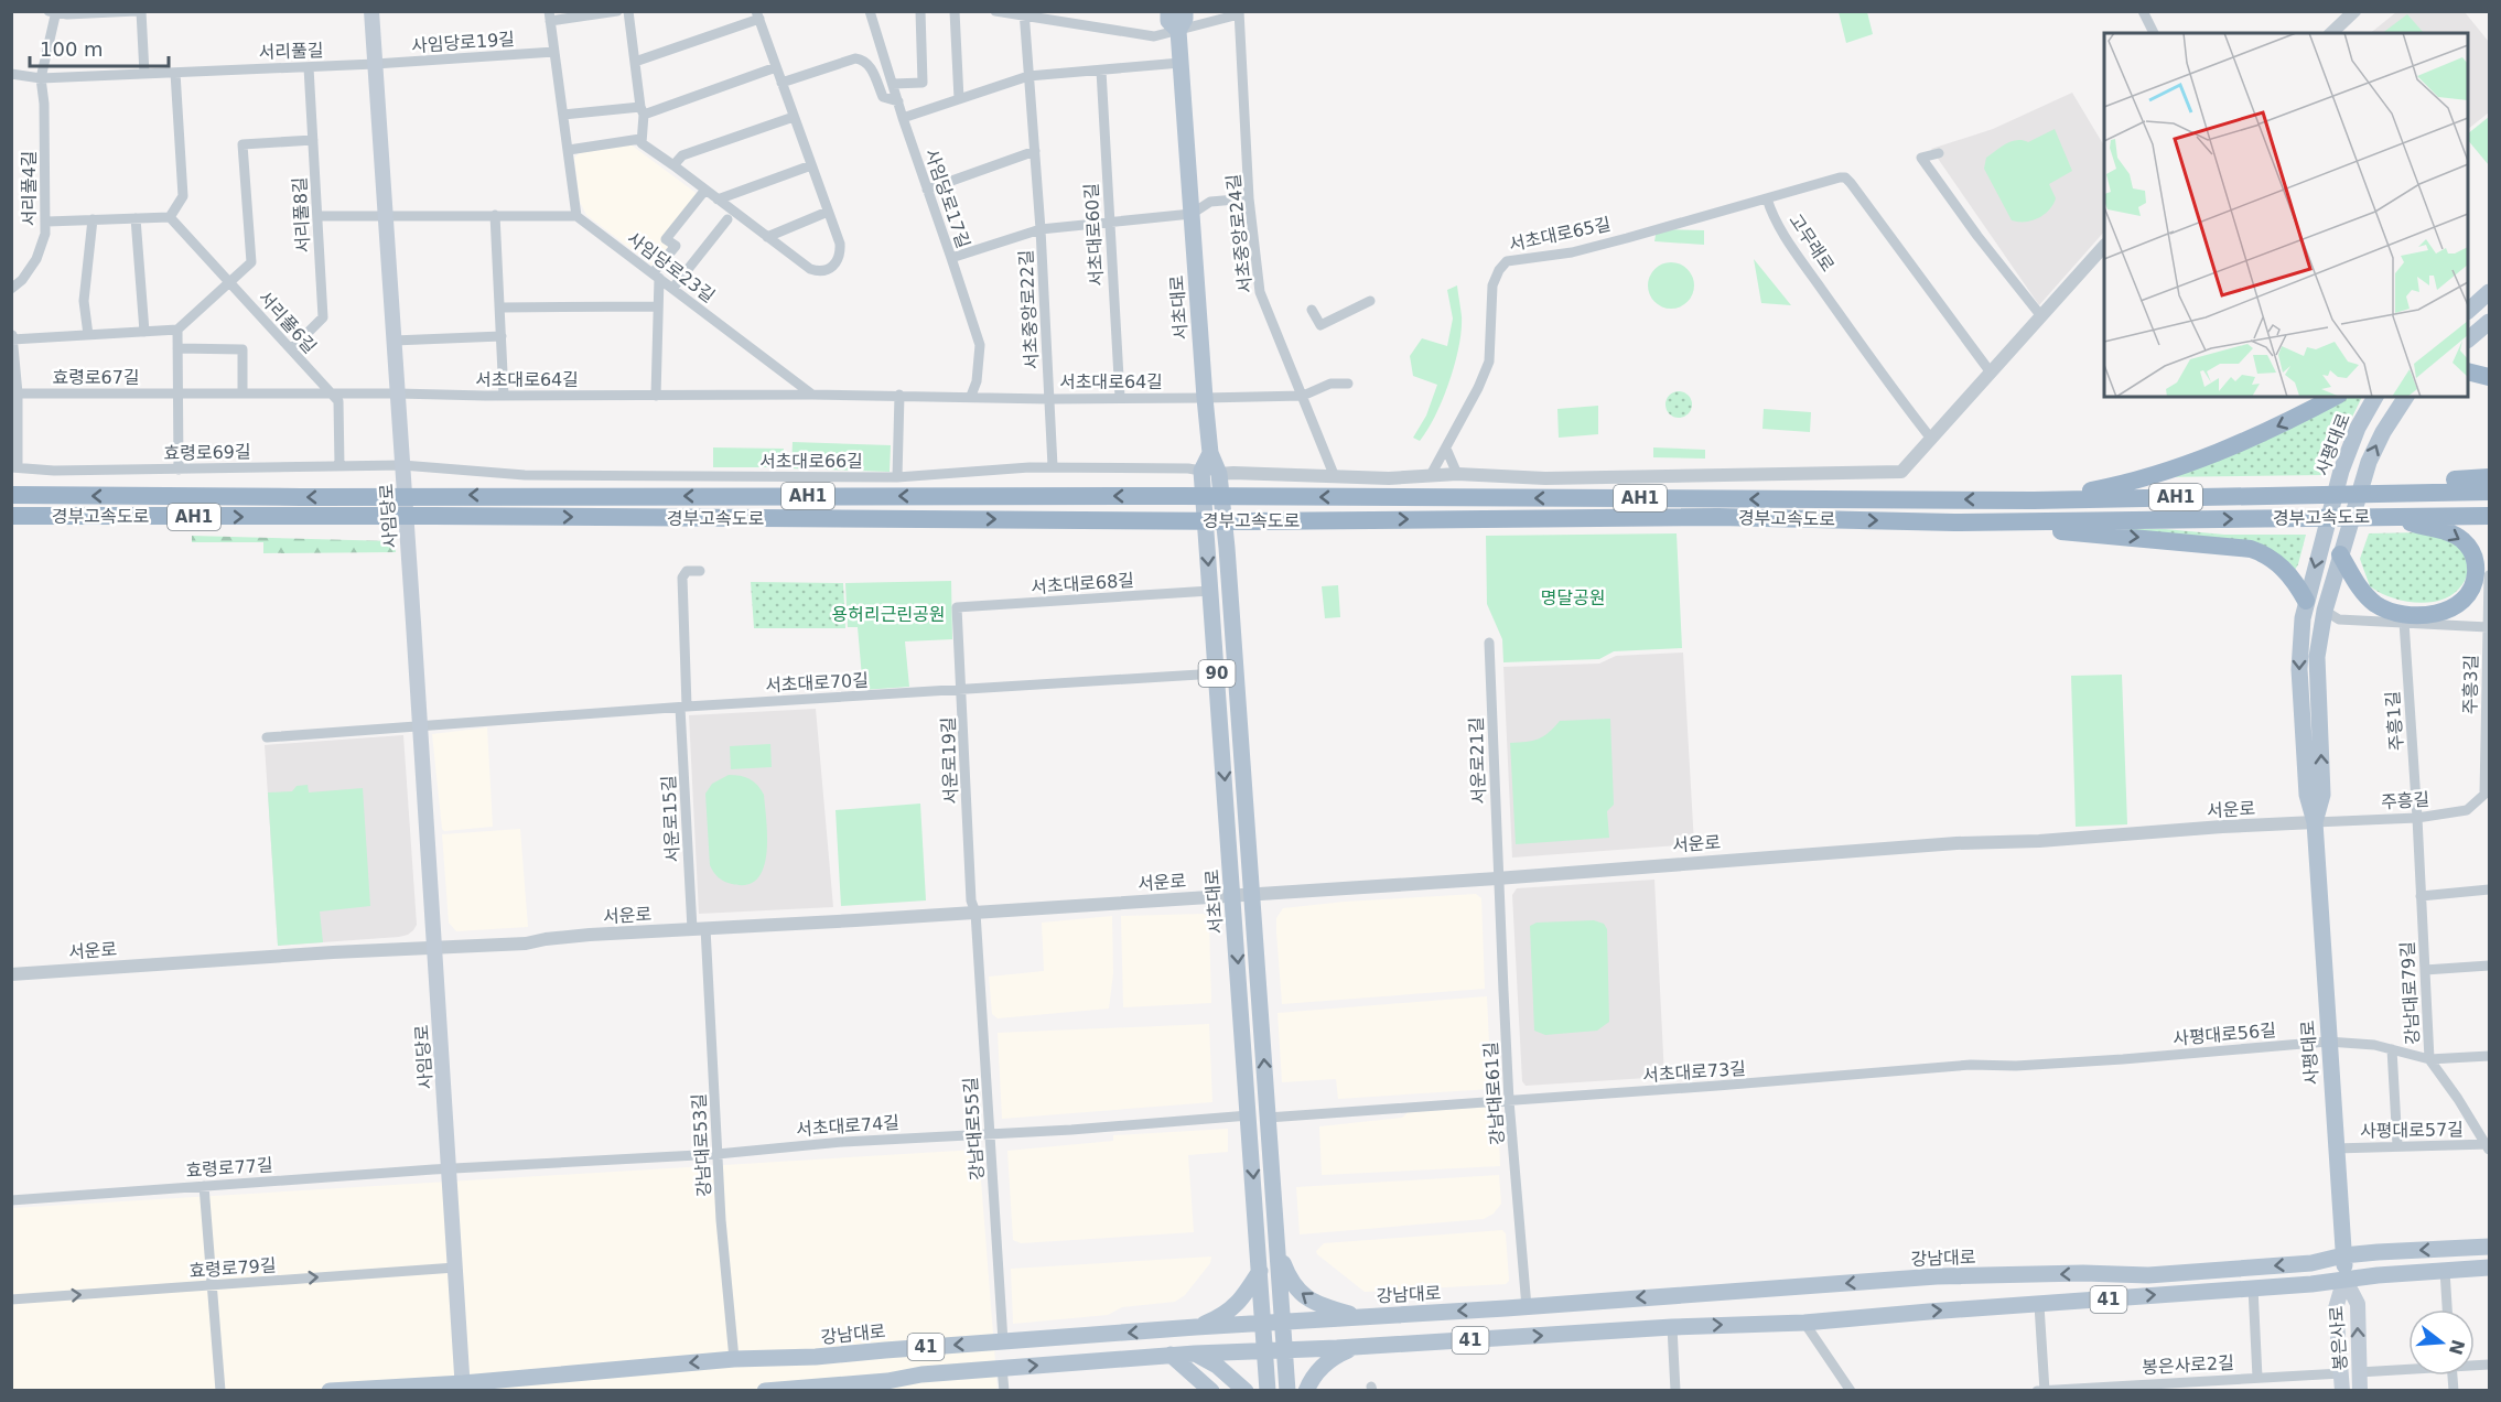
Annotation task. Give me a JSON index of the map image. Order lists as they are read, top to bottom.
{
  "streets": {
    "highway": ["AH1", "경부고속도로"],
    "main road": [
      "서초대로",
      "사평대로",
      "사임당로",
      "90",
      "강남대로",
      "41",
      "봉은사로"
    ],
    "street": [
      "사임당로19길",
      "서리풀길",
      "서리풀4길",
      "사임당로17길",
      "서리풀8길",
      "서초중앙로24길",
      "서초대로65길",
      "서초대로60길",
      "고무래로",
      "사임당로23길",
      "서초중앙로22길",
      "서리풀6길",
      "효령로67길",
      "서초대로64길",
      "효령로69길",
      "서초대로66길",
      "서초대로68길",
      "서초대로70길",
      "주흥3길",
      "주흥1길",
      "서운로19길",
      "서운로21길",
      "주흥길",
      "서운로",
      "서운로15길",
      "강남대로79길",
      "사평대로56길",
      "서초대로73길",
      "강남대로61길",
      "서초대로74길",
      "강남대로55길",
      "사평대로57길",
      "강남대로53길",
      "효령로77길",
      "효령로79길",
      "봉은사로2길"
    ]
  },
  "crossings": [
    ["사임당로19길", "서리풀길"],
    ["사임당로19길", "사임당로"],
    ["서리풀길", "서리풀4길"],
    ["서리풀길", "서리풀8길"],
    ["서리풀길", "사임당로"],
    ["사임당로17길", "서초대로64길"],
    ["서리풀8길", "서리풀6길"],
    ["서초대로65길", "고무래로"],
    ["서초대로60길", "서초대로64길"],
    ["사임당로23길", "서초대로64길"],
    ["서초대로", "서초대로64길"],
    ["서초대로", "서초대로66길"],
    ["서초대로", "서초대로68길"],
    ["서초대로", "90"],
    ["서초대로", "서초대로70길"],
    ["서초대로", "서운로"],
    ["서초대로", "서초대로73길"],
    ["서초대로", "서초대로74길"],
    ["서초대로", "강남대로"],
    ["서초대로", "41"],
    ["서초중앙로22길", "서초대로64길"],
    ["서초중앙로22길", "서초대로66길"],
    ["서리풀6길", "효령로67길"],
    ["서리풀6길", "효령로69길"],
    ["효령로67길", "서초대로64길"],
    ["효령로67길", "사임당로"],
    ["서초대로64길", "사임당로"],
    ["사평대로", "주흥길"],
    ["사평대로", "서운로"],
    ["사평대로", "사평대로56길"],
    ["사평대로", "사평대로57길"],
    ["사평대로", "강남대로"],
    ["사평대로", "41"],
    ["사평대로", "봉은사로"],
    ["효령로69길", "서초대로66길"],
    ["효령로69길", "사임당로"],
    ["서초대로66길", "사임당로"],
    ["사임당로", "서초대로70길"],
    ["사임당로", "서운로"],
    ["사임당로", "서초대로74길"],
    ["사임당로", "효령로77길"],
    ["사임당로", "강남대로"],
    ["사임당로", "효령로79길"],
    ["서초대로68길", "서운로19길"],
    ["90", "강남대로"],
    ["90", "41"],
    ["서초대로70길", "서운로19길"],
    ["서초대로70길", "서운로15길"],
    ["주흥3길", "주흥길"],
    ["주흥1길", "주흥길"],
    ["주흥1길", "강남대로79길"],
    ["서운로19길", "서운로"],
    ["서운로19길", "강남대로55길"],
    ["서운로21길", "서운로"],
    ["서운로21길", "강남대로61길"],
    ["주흥길", "서운로"],
    ["주흥길", "강남대로79길"],
    ["서운로", "서운로15길"],
    ["서운로", "강남대로61길"],
    ["서운로", "강남대로55길"],
    ["서운로", "강남대로53길"],
    ["서운로15길", "강남대로53길"],
    ["강남대로79길", "사평대로56길"],
    ["강남대로79길", "사평대로57길"],
    ["사평대로56길", "서초대로73길"],
    ["서초대로73길", "강남대로61길"],
    ["강남대로61길", "강남대로"],
    ["서초대로74길", "강남대로55길"],
    ["서초대로74길", "강남대로53길"],
    ["서초대로74길", "효령로77길"],
    ["강남대로55길", "강남대로"],
    ["강남대로53길", "강남대로"],
    ["41", "봉은사로"],
    ["봉은사로", "봉은사로2길"]
  ],
  "one_way": ["효령로79길"],
  "parks": ["명달공원", "용허리근린공원"],
  "scale_bar": "100 m",
  "north": "right"
}
